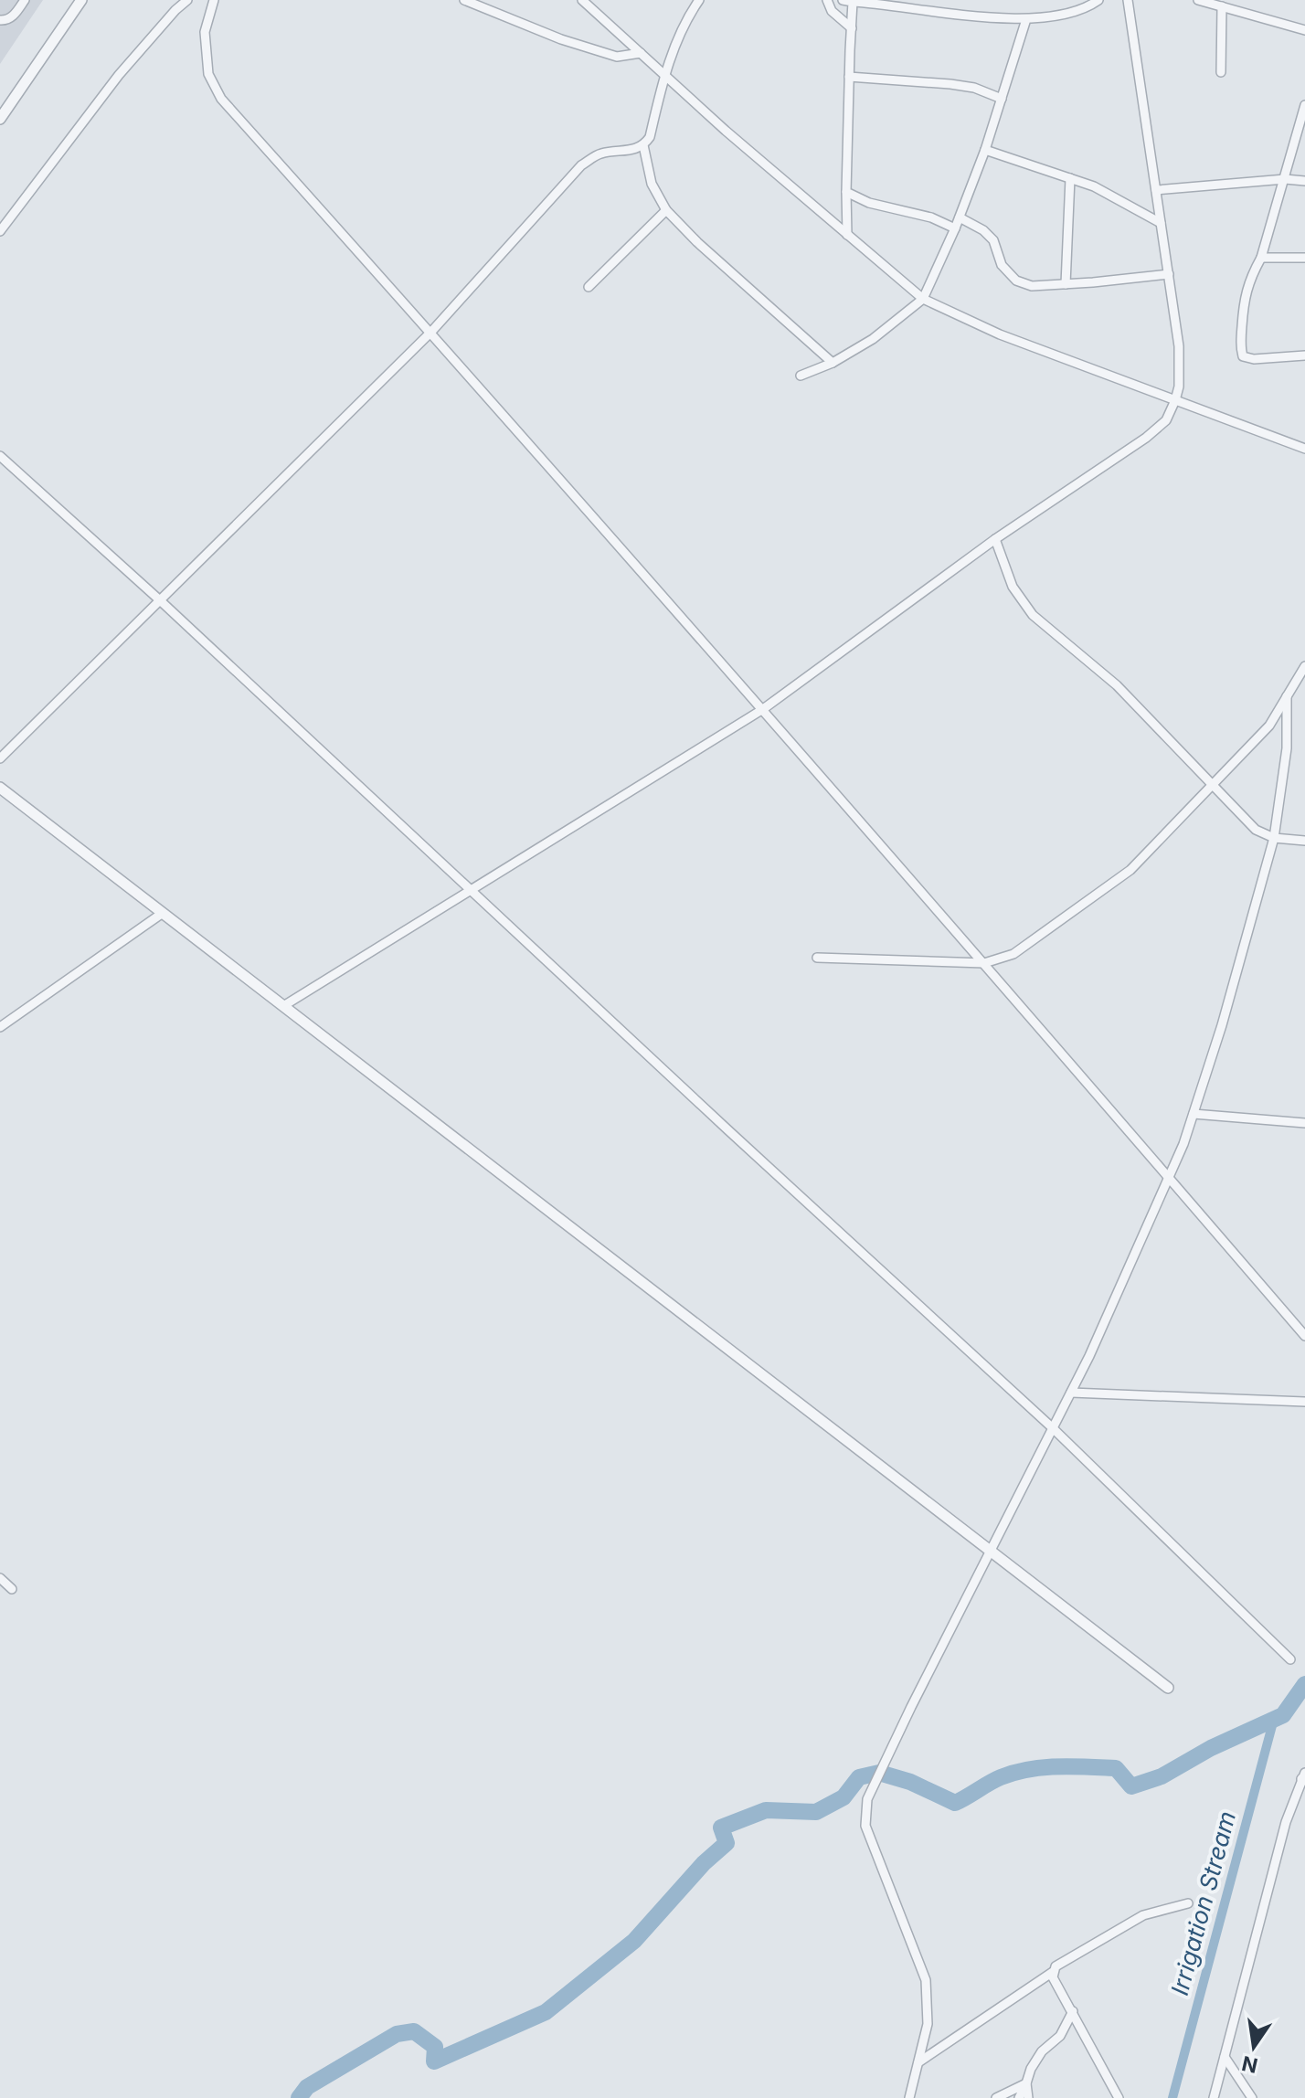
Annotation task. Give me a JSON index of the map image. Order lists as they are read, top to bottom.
{
  "water": ["Irrigation Stream"],
  "north": "bottom"
}
